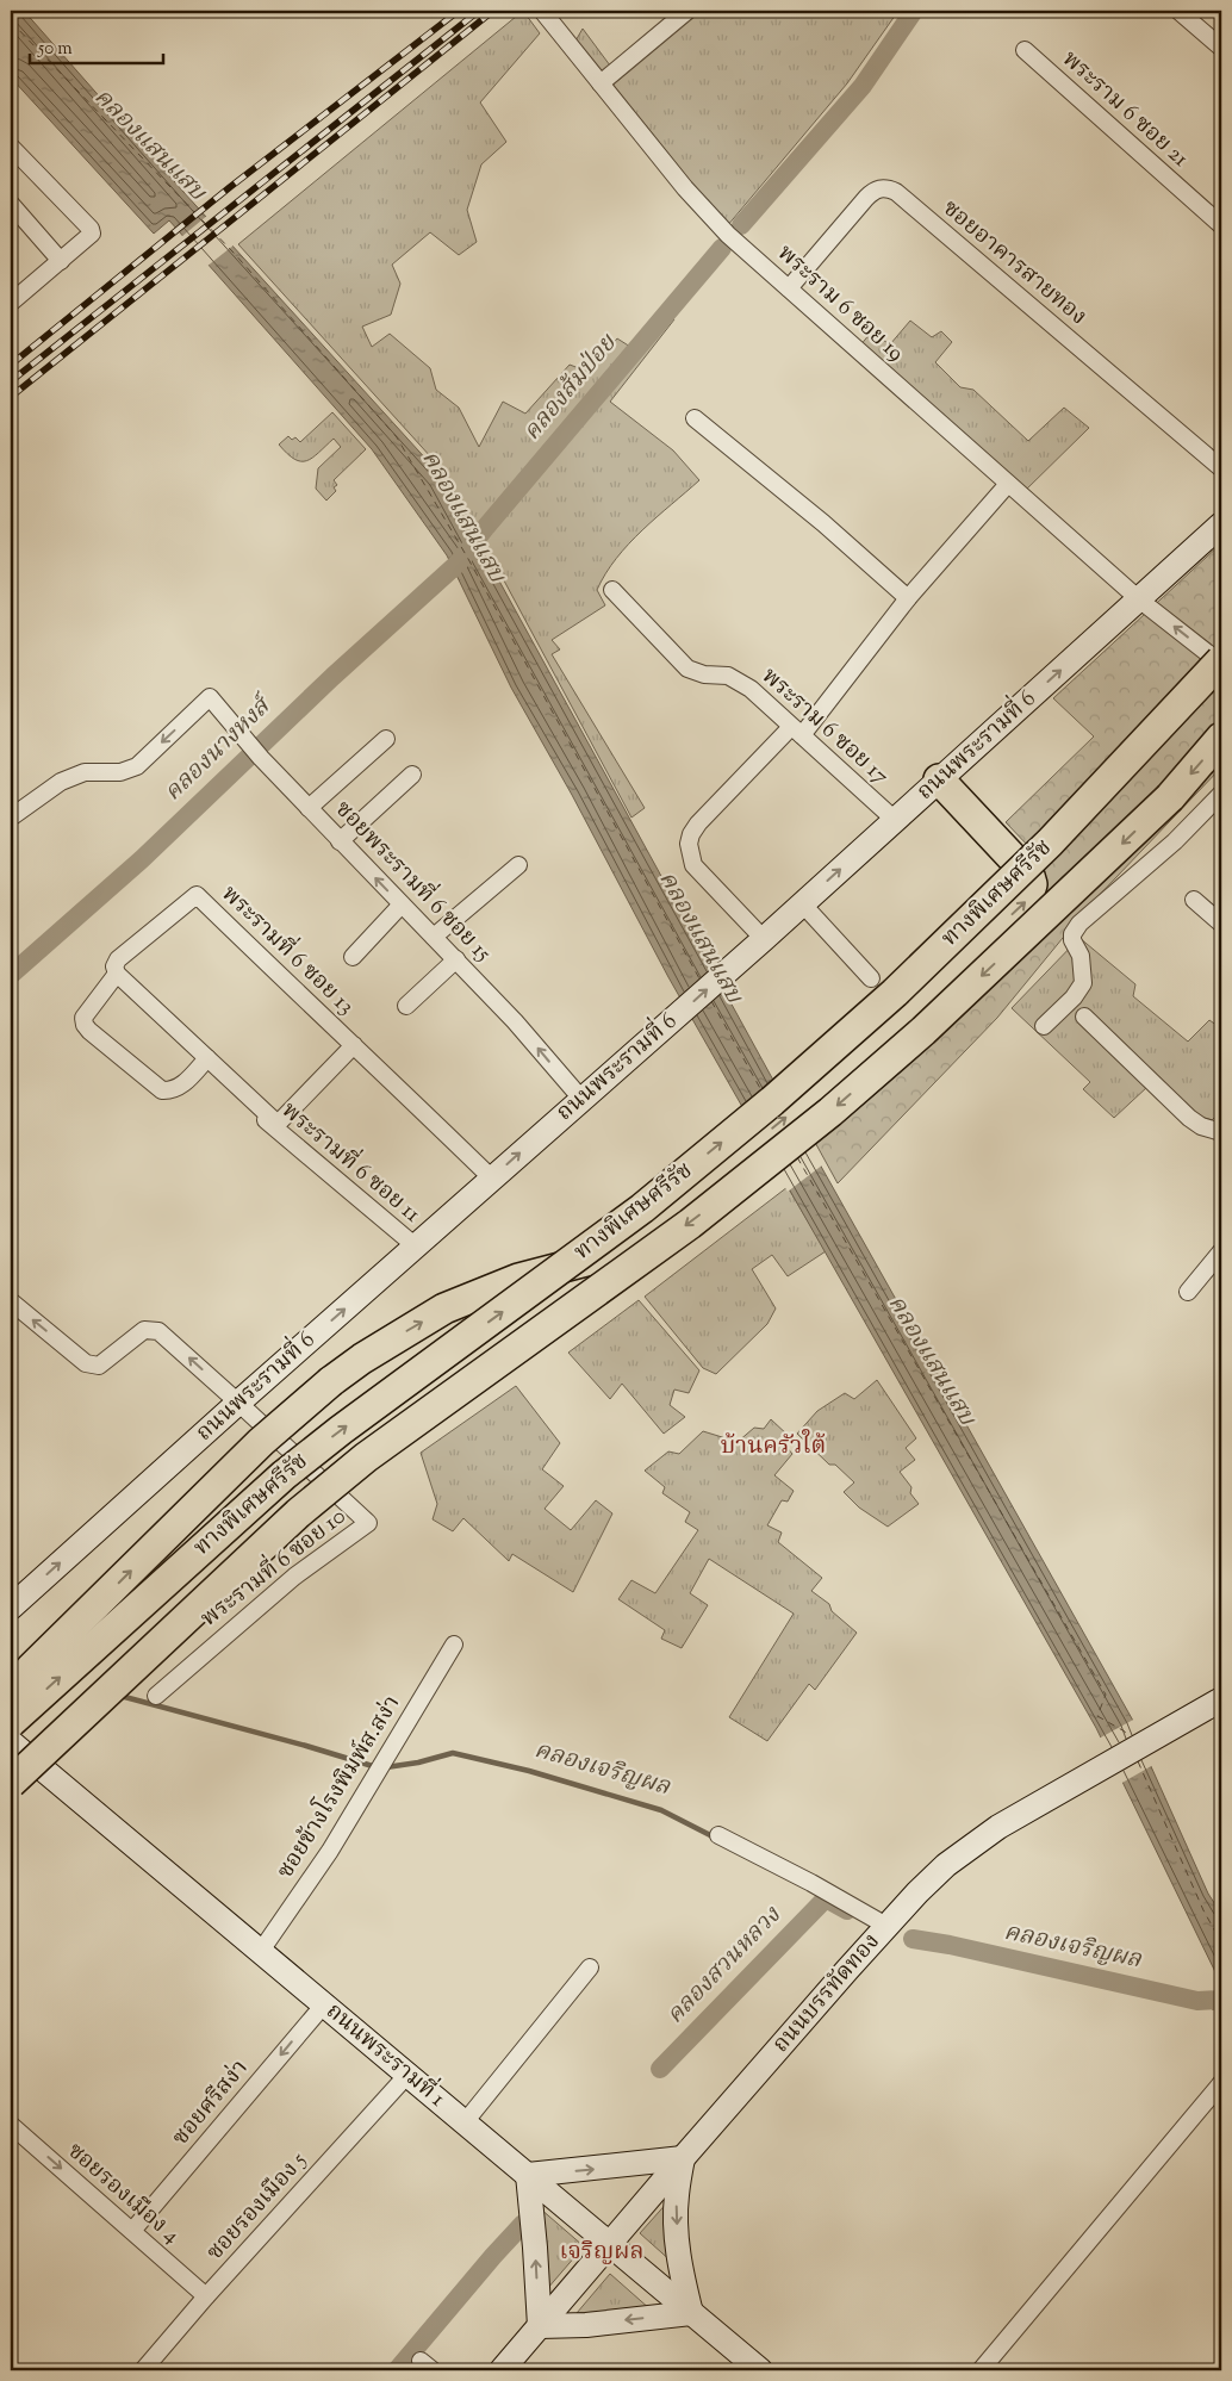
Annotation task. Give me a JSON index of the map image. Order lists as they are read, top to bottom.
{
  "streets": {
    "highway": ["ทางพิเศษศรีรัช"],
    "main road": ["ถนนพระรามที่ 6", "ถนนบรรทัดทอง", "ถนนพระรามที่ 1"],
    "street": [
      "พระราม 6 ซอย 21",
      "ซอยอาคารสายทอง",
      "พระราม 6 ซอย 19",
      "พระราม 6 ซอย 17",
      "ซอยพระรามที่ 6 ซอย 15",
      "พระรามที่ 6 ซอย 13",
      "พระรามที่ 6 ซอย 11",
      "พระรามที่ 6 ซอย 10",
      "ซอยข้างโรงพิมพ์ส.สง่า",
      "ซอยศรีสง่า",
      "ซอยรองเมือง 4",
      "ซอยรองเมือง 5"
    ]
  },
  "crossings": [
    ["ซอยอาคารสายทอง", "พระราม 6 ซอย 19"],
    ["พระราม 6 ซอย 19", "ถนนพระรามที่ 6"],
    ["พระราม 6 ซอย 19", "ทางพิเศษศรีรัช"],
    ["พระราม 6 ซอย 17", "ถนนพระรามที่ 6"],
    ["ถนนพระรามที่ 6", "ซอยพระรามที่ 6 ซอย 15"],
    ["ถนนพระรามที่ 6", "พระรามที่ 6 ซอย 13"],
    ["ถนนพระรามที่ 6", "พระรามที่ 6 ซอย 11"],
    ["ถนนพระรามที่ 6", "พระรามที่ 6 ซอย 10"],
    ["ซอยข้างโรงพิมพ์ส.สง่า", "ถนนพระรามที่ 1"],
    ["ถนนบรรทัดทอง", "ถนนพระรามที่ 1"],
    ["ถนนพระรามที่ 1", "ซอยศรีสง่า"],
    ["ถนนพระรามที่ 1", "ซอยรองเมือง 5"],
    ["ซอยศรีสง่า", "ซอยรองเมือง 4"],
    ["ซอยรองเมือง 4", "ซอยรองเมือง 5"]
  ],
  "one_way": ["ถนนพระรามที่ 6", "ซอยศรีสง่า", "ซอยรองเมือง 4"],
  "districts": ["บ้านครัวใต้", "เจริญผล"],
  "water": [
    "คลองแสนแสบ",
    "คลองส้มป่อย",
    "คลองนางหงส์",
    "คลองเจริญผล",
    "คลองสวนหลวง"
  ],
  "scale_bar": "50 m"
}
